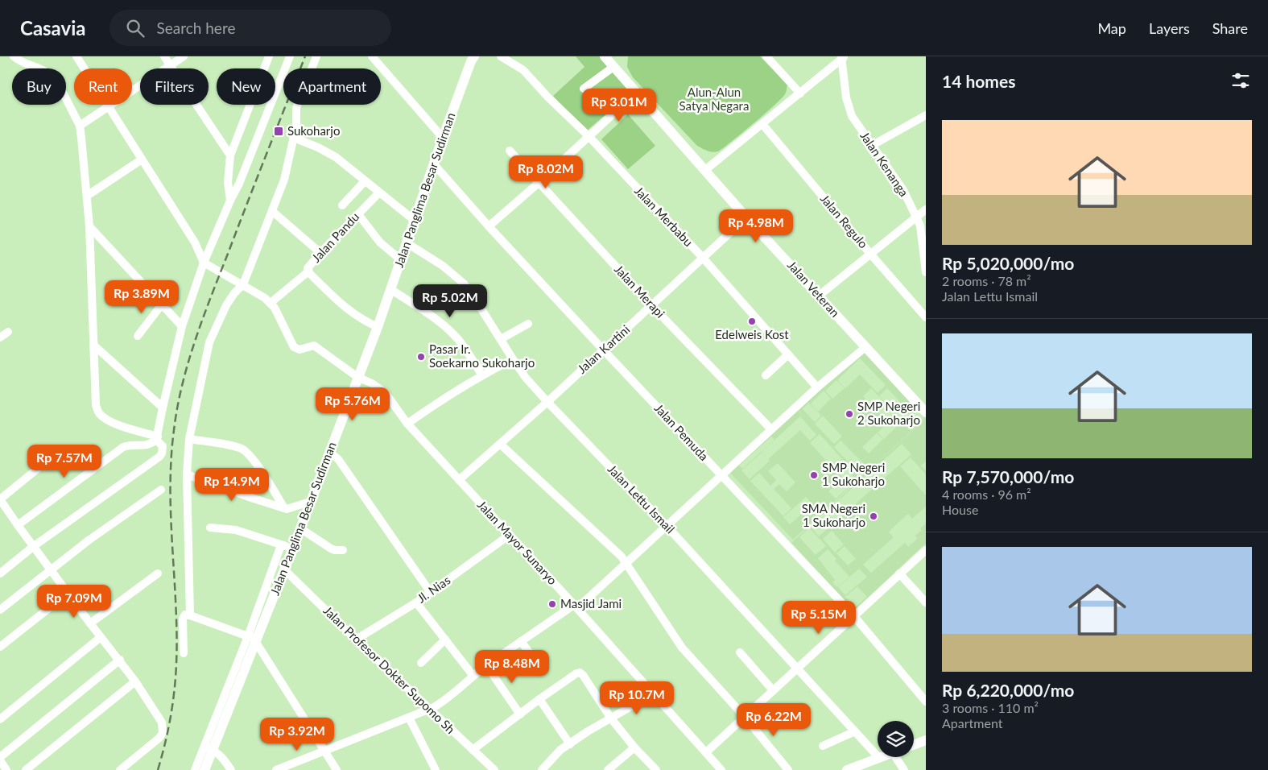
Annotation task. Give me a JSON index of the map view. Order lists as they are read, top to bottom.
{
  "streets": {
    "main road": ["Jalan Panglima Besar Sudirman", "Jalan Veteran"],
    "street": [
      "Jalan Kenanga",
      "Jalan Merbabu",
      "Jalan Regulo",
      "Jalan Pandu",
      "Jalan Merapi",
      "Jalan Kartini",
      "Jalan Pemuda",
      "Jalan Lettu Ismail",
      "Jalan Mayor Sunaryo",
      "Jl. Nias",
      "Jalan Profesor Dokter Supomo Sh"
    ]
  },
  "crossings": [
    ["Jalan Panglima Besar Sudirman", "Jalan Pandu"],
    ["Jalan Panglima Besar Sudirman", "Jalan Pemuda"],
    ["Jalan Panglima Besar Sudirman", "Jalan Lettu Ismail"],
    ["Jalan Panglima Besar Sudirman", "Jalan Mayor Sunaryo"],
    ["Jalan Panglima Besar Sudirman", "Jalan Profesor Dokter Supomo Sh"],
    ["Jalan Merbabu", "Jalan Kartini"],
    ["Jalan Veteran", "Jalan Kartini"],
    ["Jalan Merapi", "Jalan Kartini"],
    ["Jalan Kartini", "Jalan Pemuda"],
    ["Jalan Kartini", "Jalan Lettu Ismail"],
    ["Jalan Kartini", "Jalan Mayor Sunaryo"],
    ["Jalan Mayor Sunaryo", "Jl. Nias"],
    ["Jl. Nias", "Jalan Profesor Dokter Supomo Sh"]
  ],
  "parks": ["Alun-Alun Satya Negara"],
  "places": {
    "transit": ["Sukoharjo"],
    "other": [
      "Edelweis Kost",
      "Pasar Ir. Soekarno Sukoharjo",
      "SMP Negeri 2 Sukoharjo",
      "SMP Negeri 1 Sukoharjo",
      "SMA Negeri 1 Sukoharjo",
      "Masjid Jami"
    ]
  },
  "page": {
    "header": "Casavia",
    "search": "Search here",
    "nav": ["Map", "Layers", "Share"],
    "heading": "14 homes",
    "chip": [
      "Buy",
      "Rent",
      "Filters",
      "New",
      "Apartment"
    ],
    "price": [
      "Rp 3.01M",
      "Rp 8.02M",
      "Rp 4.98M",
      "Rp 3.89M",
      "Rp 5.02M",
      "Rp 5.76M",
      "Rp 7.57M",
      "Rp 14.9M",
      "Rp 7.09M",
      "Rp 5.15M",
      "Rp 8.48M",
      "Rp 10.7M",
      "Rp 6.22M",
      "Rp 3.92M"
    ],
    "list": [
      {
        "name": "Rp 5,020,000/mo",
        "note": "2 rooms · 78 m² · Jalan Lettu Ismail"
      },
      {
        "name": "Rp 7,570,000/mo",
        "note": "4 rooms · 96 m² · House"
      },
      {
        "name": "Rp 6,220,000/mo",
        "note": "3 rooms · 110 m² · Apartment"
      }
    ]
  }
}
